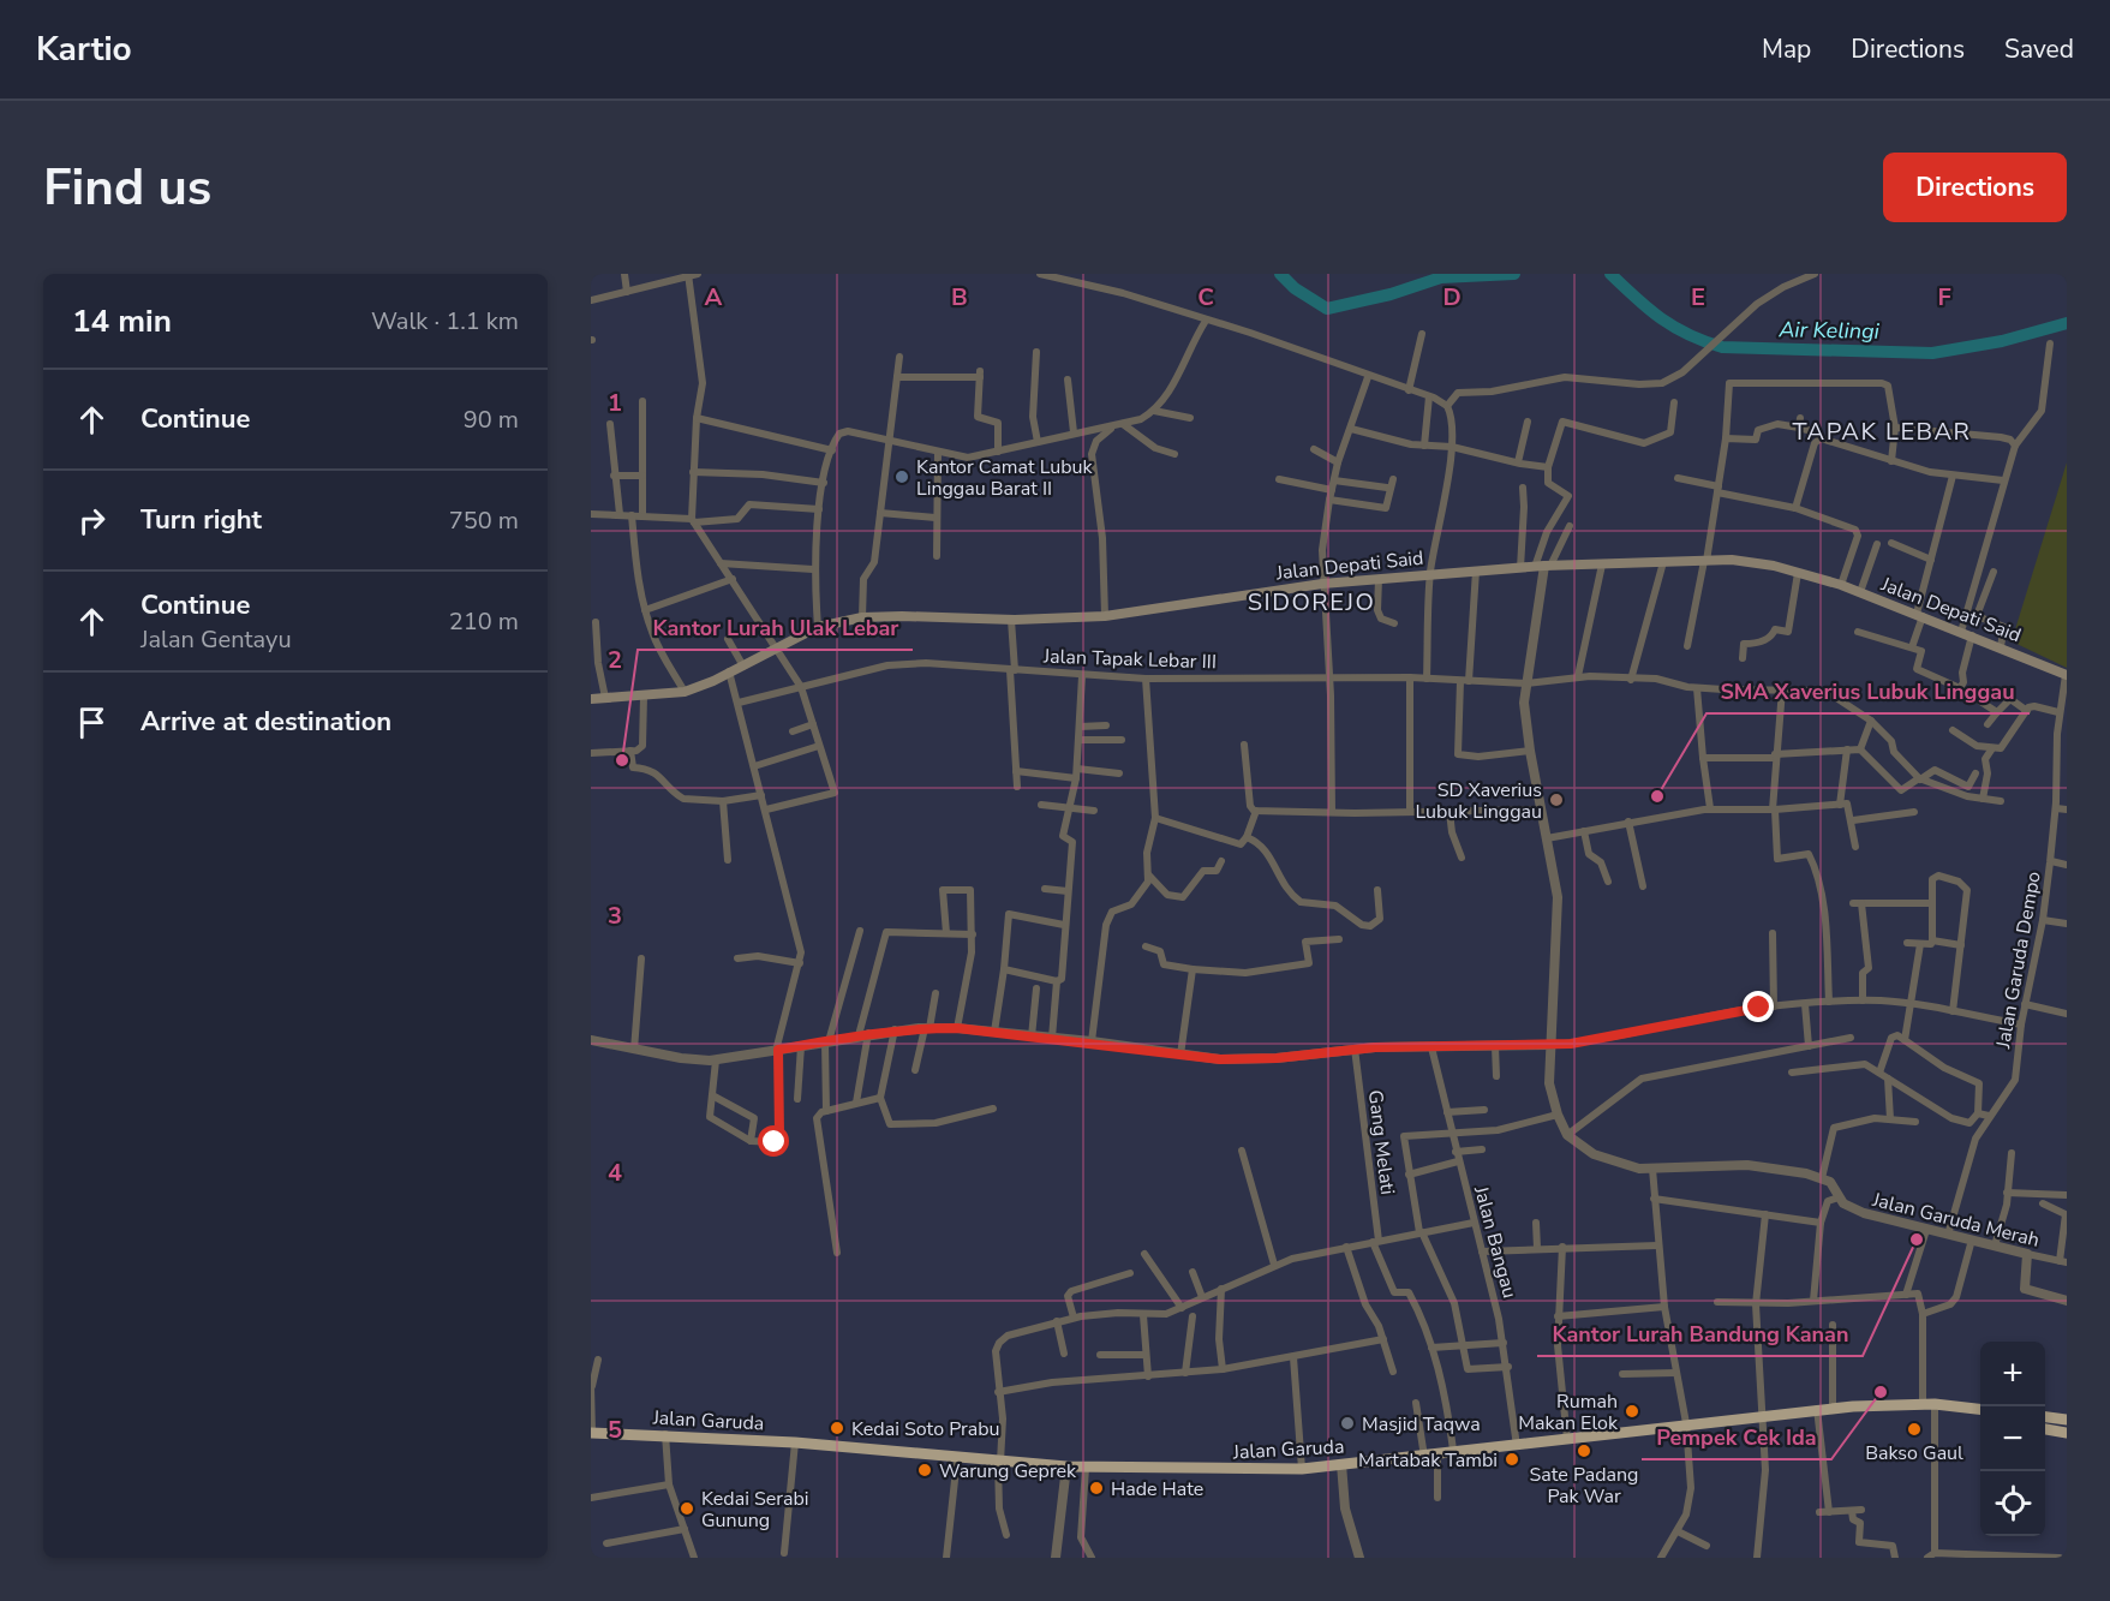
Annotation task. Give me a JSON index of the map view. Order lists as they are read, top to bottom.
{
  "streets": {
    "highway": ["Jalan Garuda"],
    "main road": ["Jalan Depati Said"],
    "street": [
      "Jalan Tapak Lebar III",
      "Jalan Garuda Dempo",
      "Gang Melati",
      "Jalan Garuda Merah",
      "Jalan Bangau"
    ]
  },
  "crossings": [
    ["Jalan Depati Said", "Jalan Garuda Dempo"],
    ["Jalan Garuda Dempo", "Jalan Garuda Merah"],
    ["Jalan Bangau", "Jalan Garuda"]
  ],
  "districts": ["TAPAK LEBAR", "SIDOREJO"],
  "water": ["Air Kelingi"],
  "places": [
    "Kantor Camat Lubuk Linggau Barat II",
    "Kantor Lurah Ulak Lebar",
    "SMA Xaverius Lubuk Linggau",
    "SD Xaverius Lubuk Linggau",
    "Kantor Lurah Bandung Kanan",
    "Pempek Cek Ida",
    "Rumah Makan Elok",
    "Masjid Taqwa",
    "Kedai Soto Prabu",
    "Bakso Gaul",
    "Sate Padang Pak War",
    "Martabak Tambi",
    "Warung Geprek",
    "Hade Hate",
    "Kedai Serabi Gunung"
  ],
  "page": {
    "header": "Kartio",
    "nav": ["Map", "Directions", "Saved"],
    "buttons": "Directions",
    "title": "Find us",
    "heading": ["14 min", "Walk · 1.1 km"],
    "list": [
      ["Continue", "90 m"],
      ["Turn right", "750 m"],
      ["Continue", "Jalan Gentayu", "210 m"],
      "Arrive at destination"
    ],
    "map_buttons": ["+", "−"]
  },
  "grid": {
    "columns": [
      "A",
      "B",
      "C",
      "D",
      "E",
      "F"
    ],
    "rows": [
      "1",
      "2",
      "3",
      "4",
      "5"
    ]
  }
}
